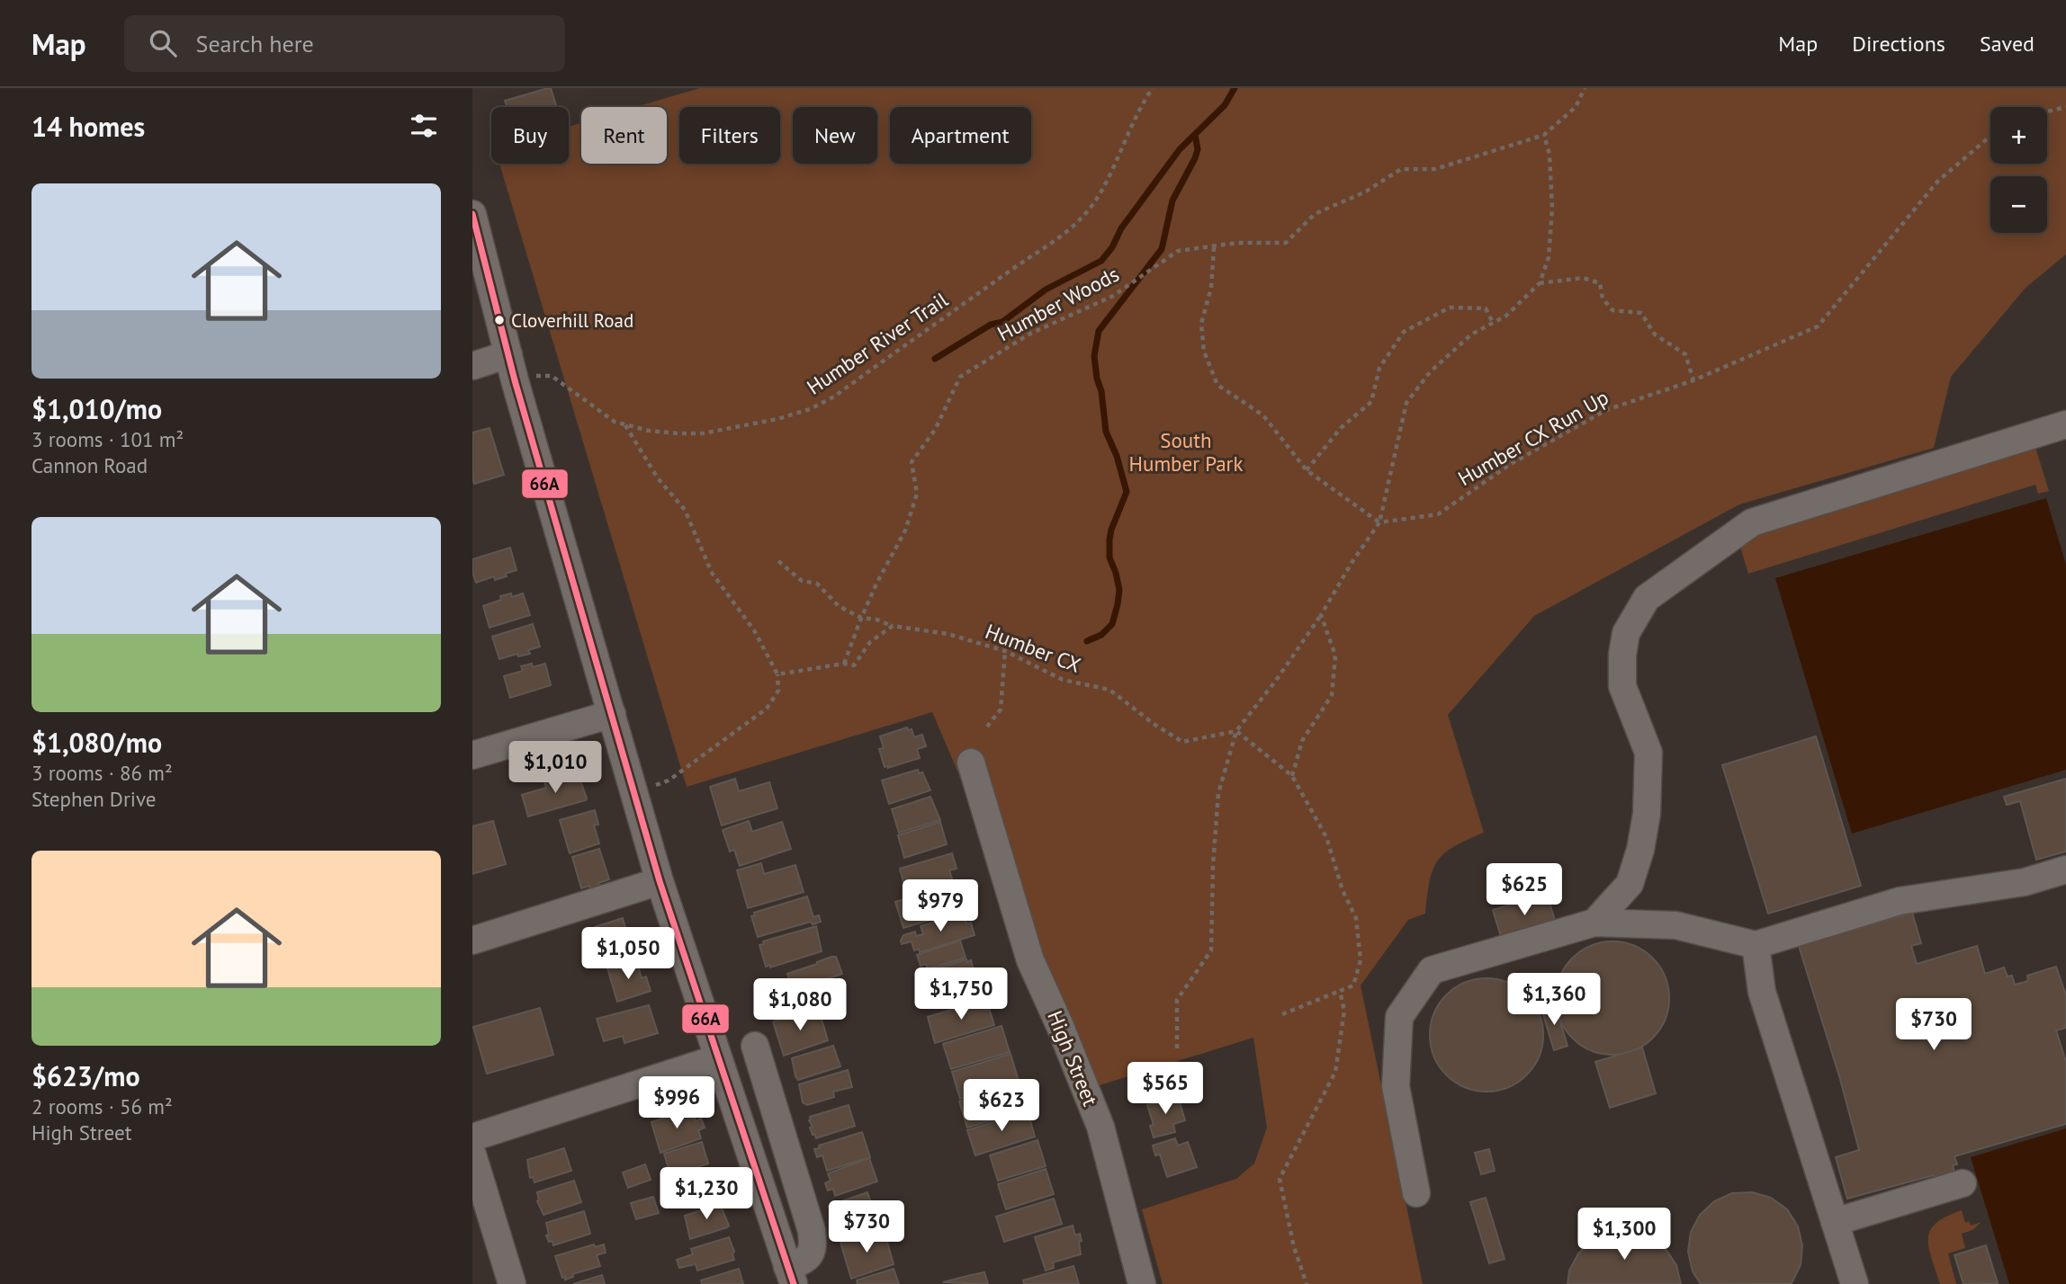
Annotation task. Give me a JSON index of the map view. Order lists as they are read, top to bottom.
{
  "streets": {
    "street": ["High Street"],
    "path": [
      "Humber Woods",
      "Humber River Trail",
      "Humber CX Run Up",
      "Humber CX"
    ]
  },
  "crossings": [
    ["Humber Woods", "Humber CX"]
  ],
  "parks": ["South Humber Park"],
  "places": ["Cloverhill Road"],
  "lines": ["transit line 66A"],
  "page": {
    "header": "Map",
    "search": "Search here",
    "nav": ["Map", "Directions", "Saved"],
    "heading": "14 homes",
    "map_buttons": ["+", "−"],
    "chip": [
      "Buy",
      "Rent",
      "Filters",
      "New",
      "Apartment"
    ],
    "list": [
      {
        "name": "$1,010/mo",
        "note": "3 rooms · 101 m² · Cannon Road"
      },
      {
        "name": "$1,080/mo",
        "note": "3 rooms · 86 m² · Stephen Drive"
      },
      {
        "name": "$623/mo",
        "note": "2 rooms · 56 m² · High Street"
      }
    ],
    "price": [
      "$1,010",
      "$625",
      "$979",
      "$1,050",
      "$1,750",
      "$1,360",
      "$1,080",
      "$730",
      "$565",
      "$996",
      "$623",
      "$1,230",
      "$730",
      "$1,300"
    ]
  }
}
